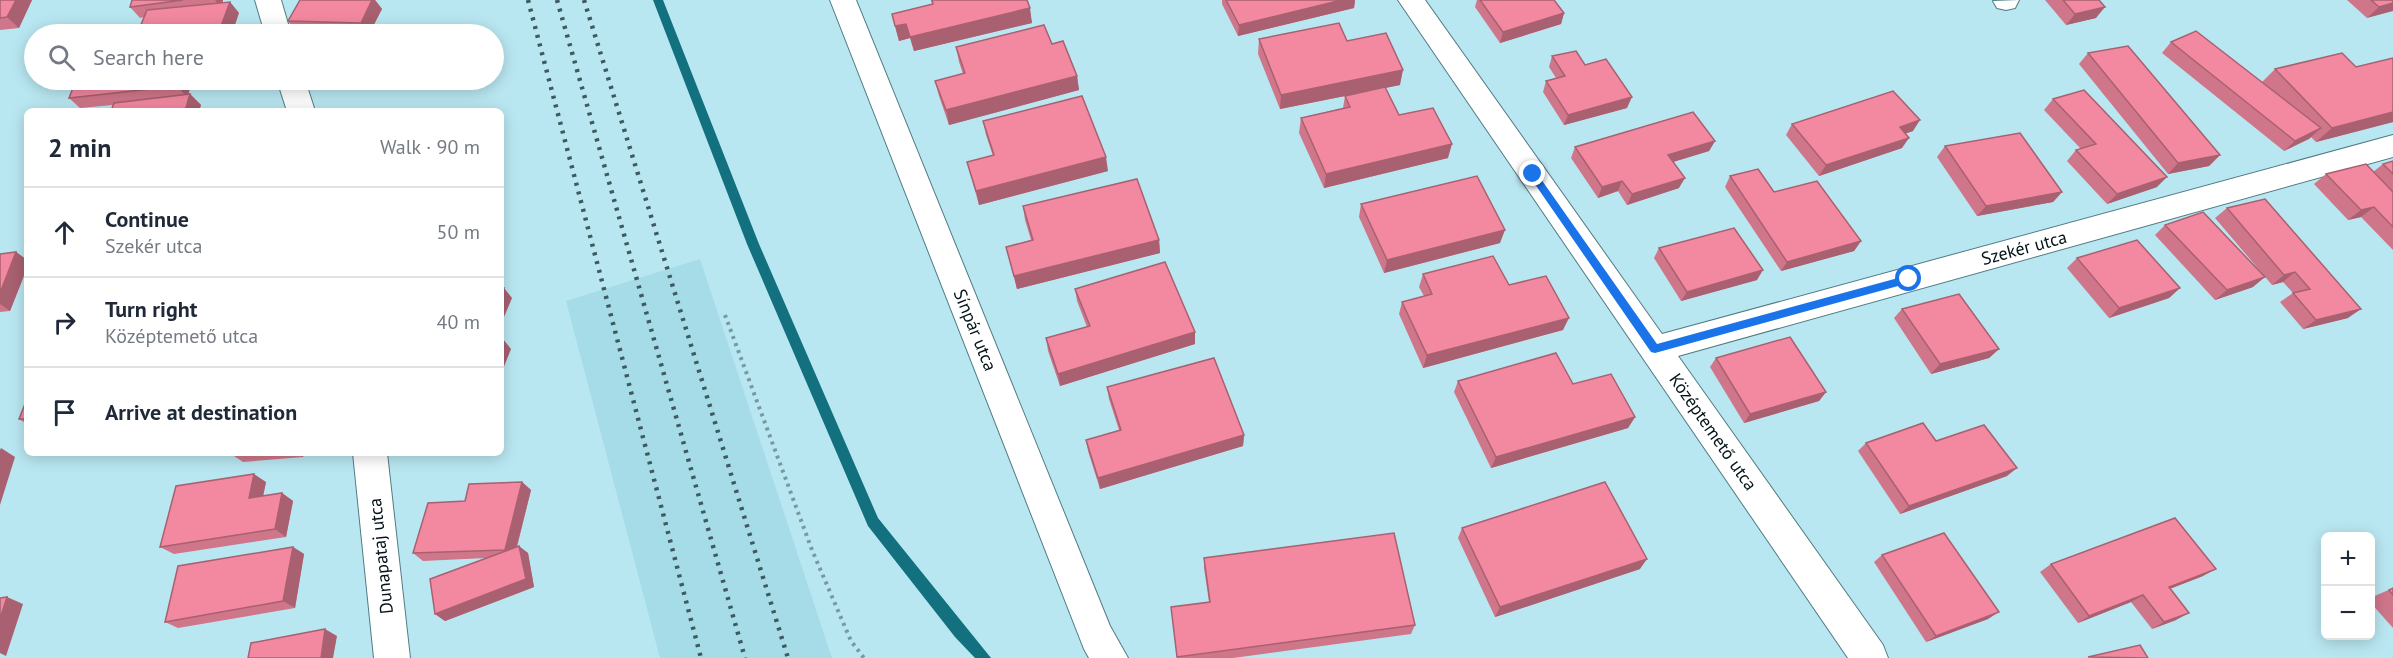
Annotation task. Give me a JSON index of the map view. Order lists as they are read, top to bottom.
{
  "streets": {
    "street": [
      "Szekér utca",
      "Sínpár utca",
      "Középtemető utca",
      "Dunapataj utca"
    ]
  },
  "crossings": [
    ["Szekér utca", "Középtemető utca"]
  ],
  "page": {
    "search": "Search here",
    "heading": ["2 min", "Walk · 90 m"],
    "list": [
      ["Continue", "Szekér utca", "50 m"],
      ["Turn right", "Középtemető utca", "40 m"],
      "Arrive at destination"
    ],
    "map_buttons": ["+", "−"]
  }
}
